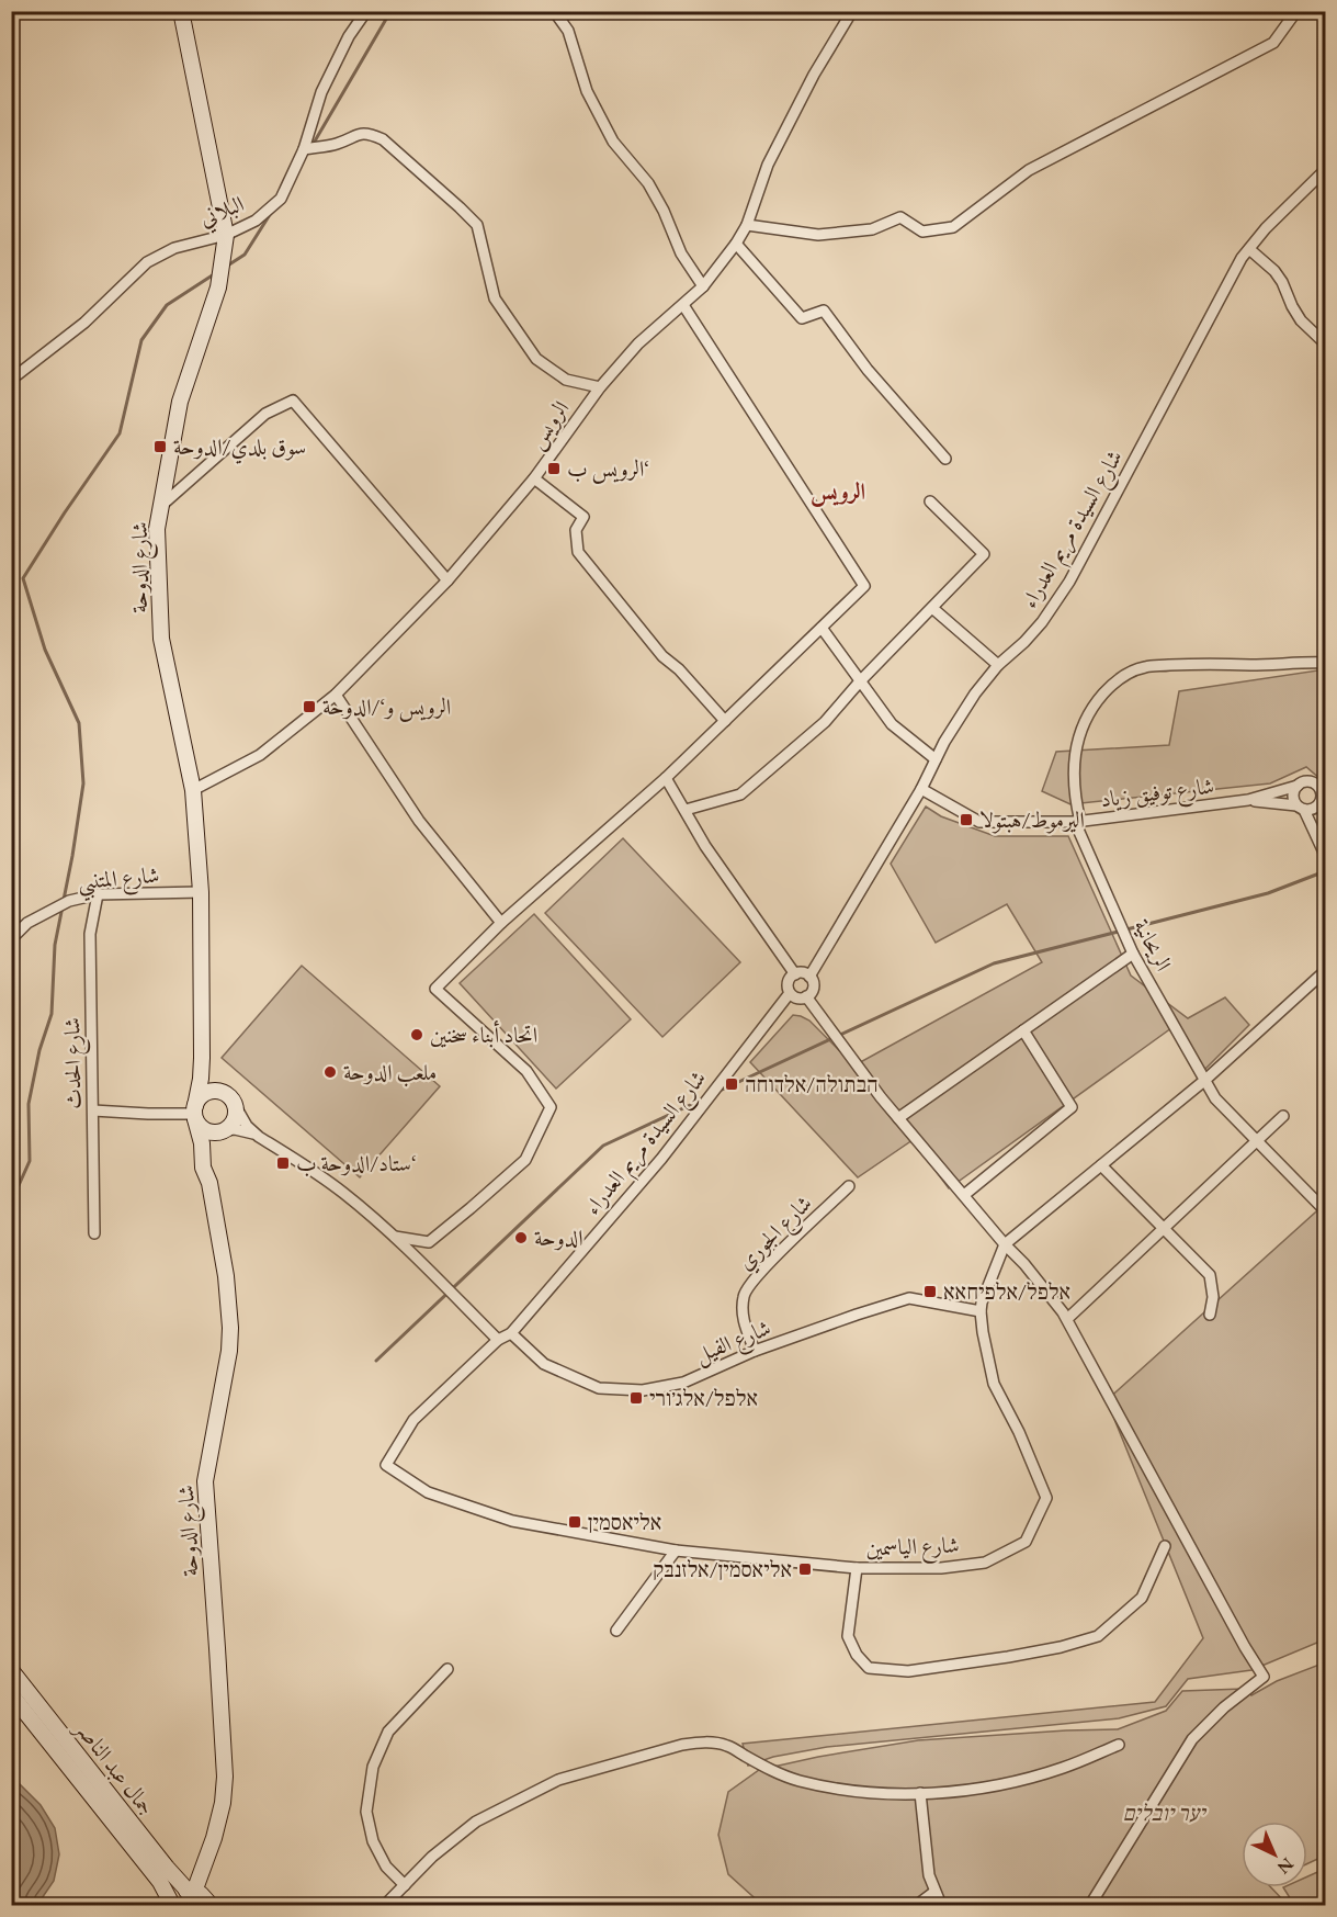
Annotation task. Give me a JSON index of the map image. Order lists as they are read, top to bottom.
{
  "streets": {
    "street": [
      "البلاني",
      "الرويس",
      "شارع السيدة مريم العدراء",
      "شارع الدوحة",
      "شارع توفيق زياد",
      "شارع المتنبي",
      "الريحانية",
      "شارع الحدث",
      "شارع الجوري",
      "شارع الفيل",
      "شارع الياسمين",
      "جمال عبد الناصر"
    ]
  },
  "crossings": [
    ["البلاني", "شارع الدوحة"],
    ["الرويس", "شارع الدوحة"],
    ["شارع السيدة مريم العدراء", "شارع توفيق زياد"],
    ["شارع السيدة مريم العدراء", "شارع الفيل"],
    ["شارع السيدة مريم العدراء", "شارع الياسمين"],
    ["شارع الدوحة", "شارع المتنبي"],
    ["شارع الدوحة", "جمال عبد الناصر"],
    ["شارع توفيق زياد", "الريحانية"],
    ["شارع المتنبي", "شارع الحدث"],
    ["شارع الجوري", "شارع الفيل"],
    ["شارع الفيل", "شارع الياسمين"]
  ],
  "districts": ["الرويس"],
  "parks": ["יער יובלים"],
  "places": {
    "transit": [
      "سوق بلدي/الدوحة",
      "الرويس ب‘",
      "الرويس و‘/الدوحة",
      "اليرموط/هبتولا",
      "הבתולה/אלדוחה",
      "ستاد/الدوحة ب‘",
      "אלפל/אלפיחאא",
      "אלפל/אלג׳ורי",
      "אליאסמין",
      "אליאסמין/אלזנבק"
    ],
    "other": ["اتحاد أبناء سخنين", "ملعب الدوحة", "الدوحة"]
  },
  "north": "bottom right"
}
